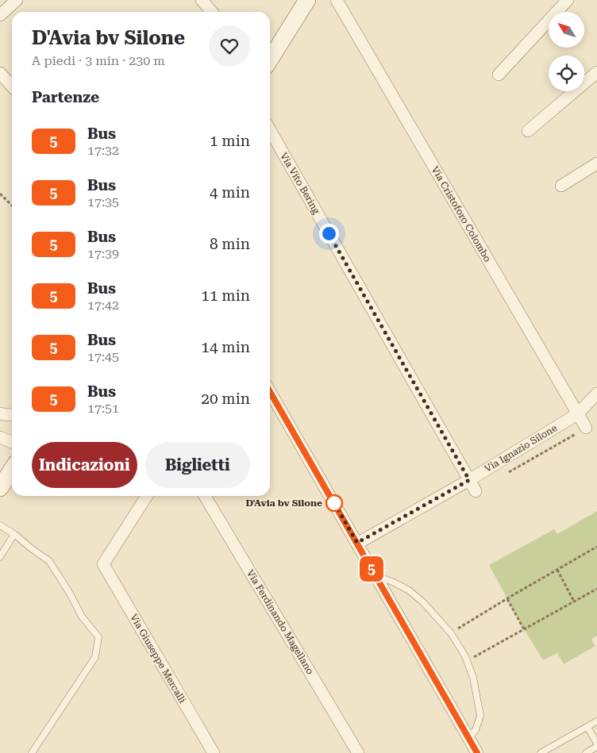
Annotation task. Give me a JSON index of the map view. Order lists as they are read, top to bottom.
{
  "streets": {
    "street": [
      "Via Vito Bering",
      "Via Cristoforo Colombo",
      "Via Ignazio Silone",
      "Via Ferdinando Magellano",
      "Via Giuseppe Mercalli"
    ]
  },
  "crossings": [
    ["Via Vito Bering", "Via Ignazio Silone"],
    ["Via Cristoforo Colombo", "Via Ignazio Silone"]
  ],
  "places": ["D'Avia bv Silone"],
  "lines": ["bus line 5"],
  "north": "top left",
  "page": {
    "on_map": "5",
    "heading": [
      ["D'Avia bv Silone", "A piedi · 3 min · 230 m"],
      "Partenze"
    ],
    "list": [
      {
        "mark": "5",
        "name": "Bus",
        "note": "17:32",
        "value": "1 min"
      },
      {
        "mark": "5",
        "name": "Bus",
        "note": "17:35",
        "value": "4 min"
      },
      {
        "mark": "5",
        "name": "Bus",
        "note": "17:39",
        "value": "8 min"
      },
      {
        "mark": "5",
        "name": "Bus",
        "note": "17:42",
        "value": "11 min"
      },
      {
        "mark": "5",
        "name": "Bus",
        "note": "17:45",
        "value": "14 min"
      },
      {
        "mark": "5",
        "name": "Bus",
        "note": "17:51",
        "value": "20 min"
      }
    ],
    "buttons": ["Indicazioni", "Biglietti"]
  }
}
